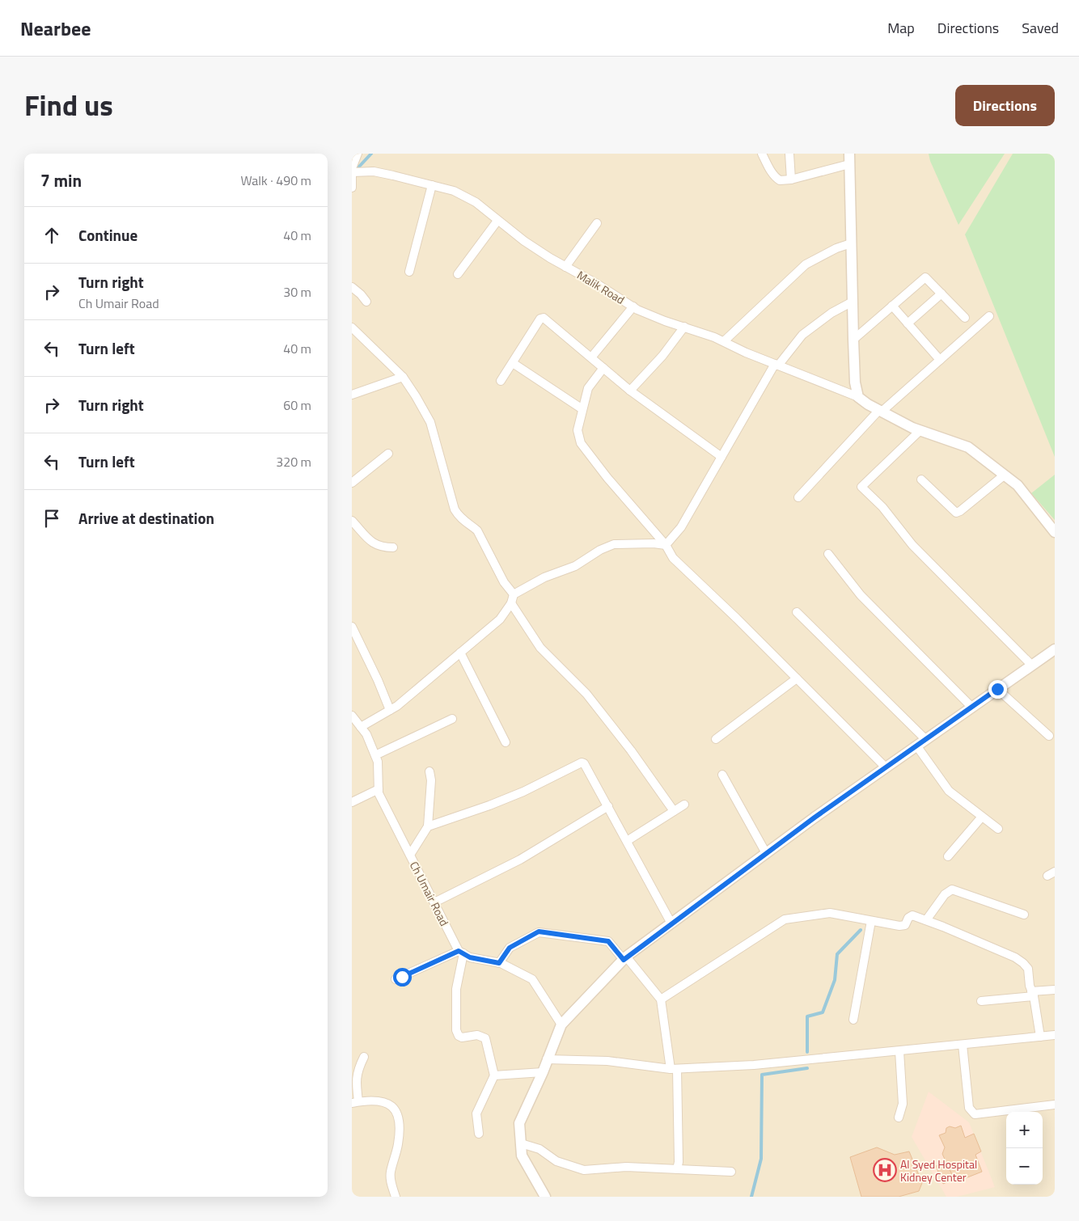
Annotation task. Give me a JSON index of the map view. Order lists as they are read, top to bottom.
{
  "streets": {
    "street": ["Malik Road", "Ch Umair Road"]
  },
  "places": {
    "hospital": ["Al Syed Hospital Kidney Center"]
  },
  "page": {
    "header": "Nearbee",
    "nav": ["Map", "Directions", "Saved"],
    "title": "Find us",
    "buttons": "Directions",
    "heading": ["7 min", "Walk · 490 m"],
    "list": [
      ["Continue", "40 m"],
      ["Turn right", "Ch Umair Road", "30 m"],
      ["Turn left", "40 m"],
      ["Turn right", "60 m"],
      ["Turn left", "320 m"],
      "Arrive at destination"
    ],
    "map_buttons": ["+", "−"]
  }
}
